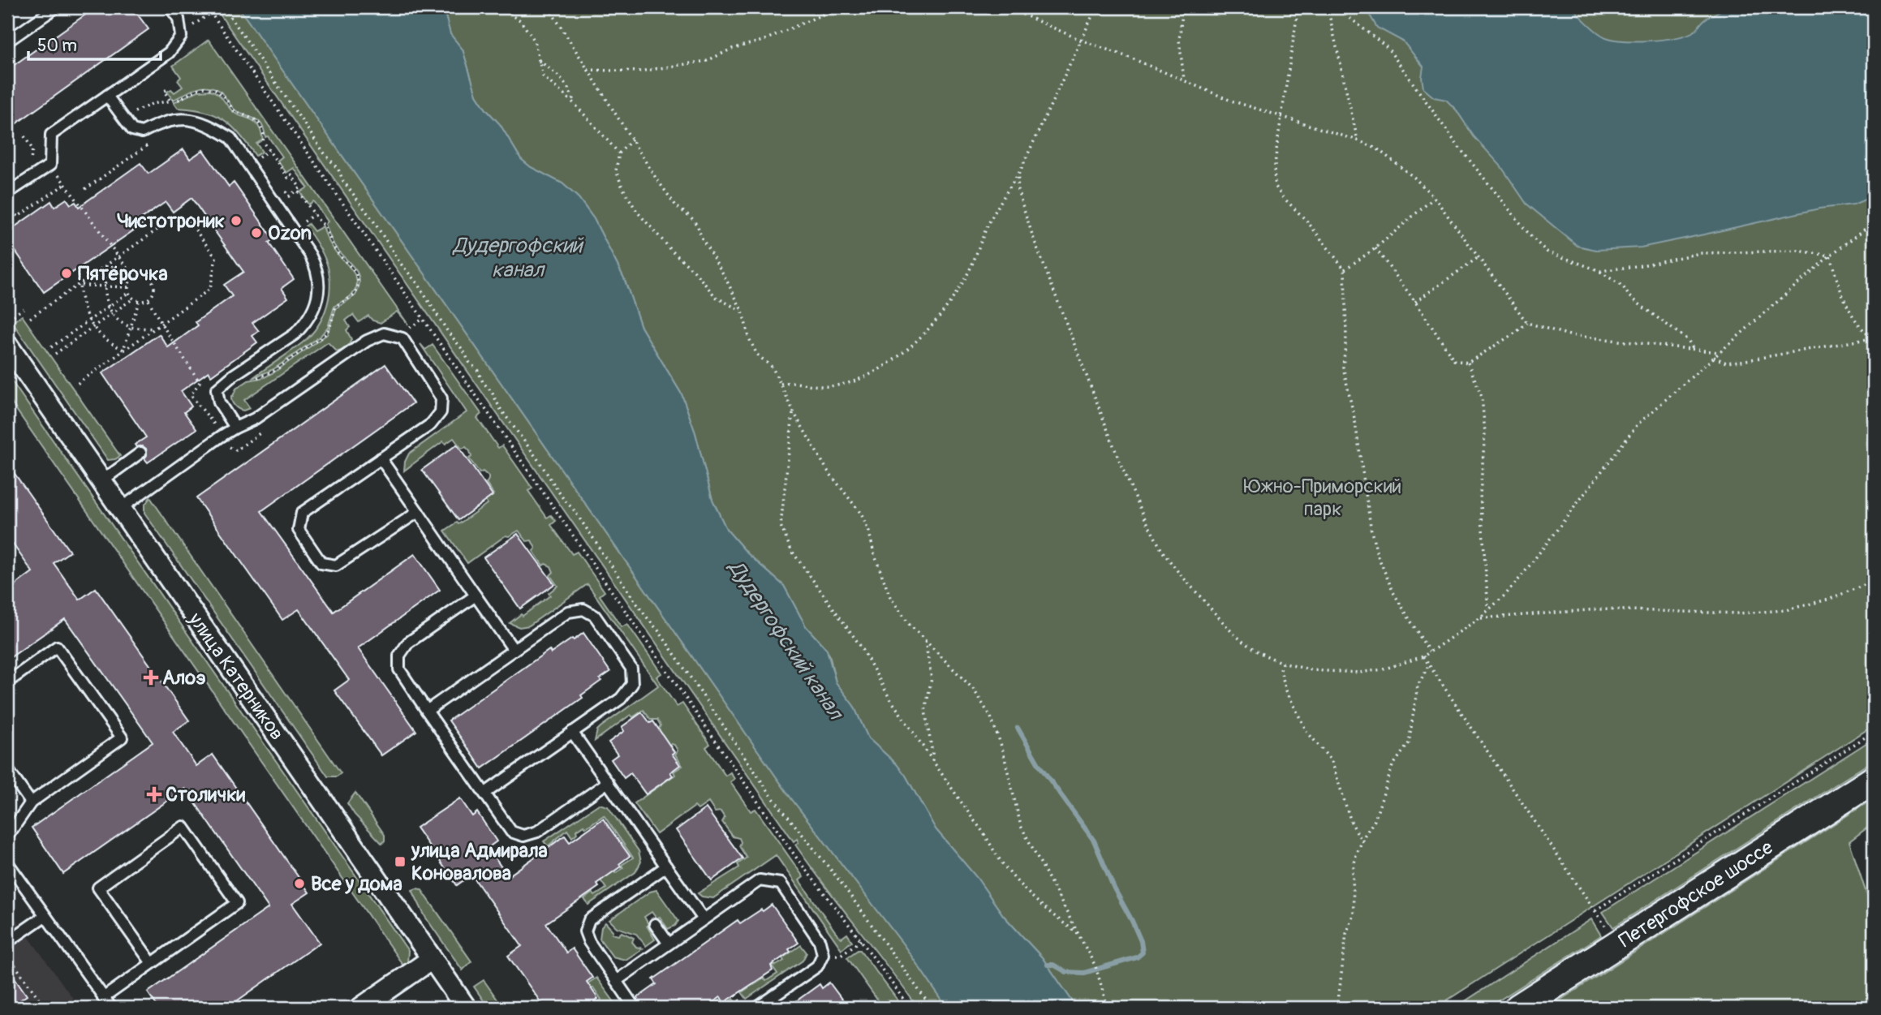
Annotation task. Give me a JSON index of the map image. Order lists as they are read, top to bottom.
{
  "streets": {
    "street": ["улица Катерников", "Петергофское шоссе"]
  },
  "water": ["Дудергофский канал"],
  "parks": ["Южно-Приморский парк"],
  "places": {
    "other": [
      "Чистотроник",
      "Ozon",
      "Пятёрочка",
      "Все у дома"
    ],
    "health": ["Алоэ", "Столички"],
    "transit": ["улица Адмирала Коновалова"]
  },
  "scale_bar": "50 m"
}
